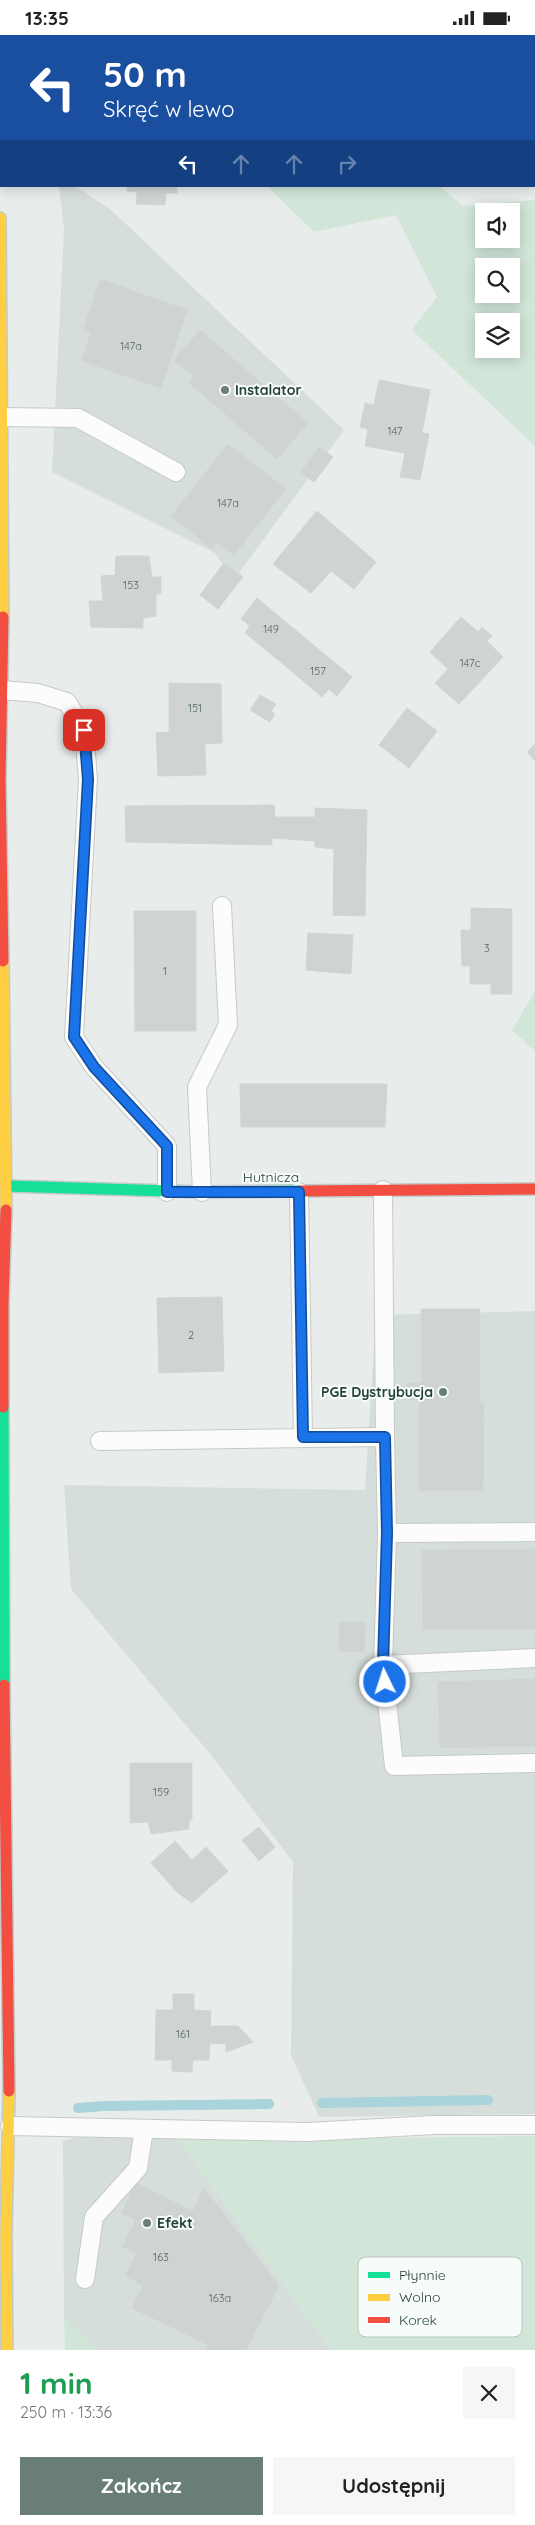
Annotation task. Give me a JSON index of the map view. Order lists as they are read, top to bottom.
{
  "streets": {
    "main road": ["Hutnicza"]
  },
  "places": ["Instalator", "PGE Dystrybucja", "Efekt"],
  "house_numbers": [
    "147a",
    "147",
    "147a",
    "153",
    "149",
    "147c",
    "157",
    "151",
    "3",
    "1",
    "2",
    "159",
    "161",
    "163",
    "163a"
  ],
  "legend": ["Płynnie", "Wolno", "Korek"],
  "page": {
    "status": "13:35",
    "turn": ["50 m", "Skręć w lewo"],
    "heading": ["1 min", "250 m · 13:36"],
    "buttons": ["Zakończ", "Udostępnij"]
  }
}
